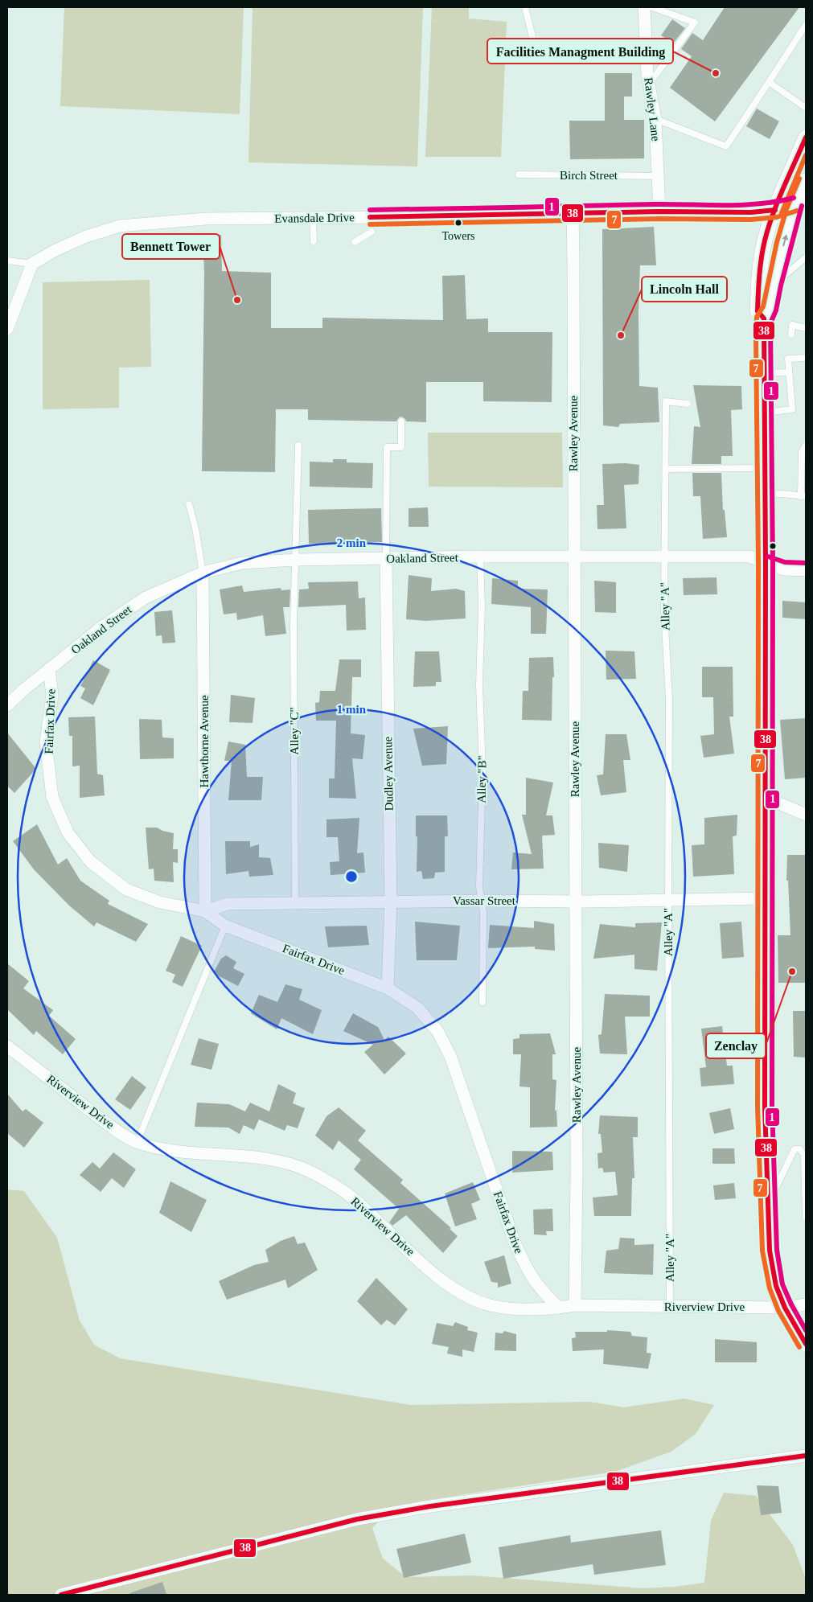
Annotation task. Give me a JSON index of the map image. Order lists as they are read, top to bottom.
{
  "streets": {
    "street": [
      "Rawley Lane",
      "Evansdale Drive",
      "Rawley Avenue",
      "Oakland Street",
      "Fairfax Drive",
      "Hawthorne Avenue",
      "Dudley Avenue",
      "Vassar Street",
      "Riverview Drive"
    ],
    "lane": [
      "Birch Street",
      "Alley \"A\"",
      "Alley \"C\"",
      "Alley \"B\""
    ]
  },
  "crossings": [
    ["Rawley Lane", "Birch Street"],
    ["Rawley Lane", "Evansdale Drive"],
    ["Evansdale Drive", "Rawley Avenue"],
    ["Rawley Avenue", "Oakland Street"],
    ["Rawley Avenue", "Vassar Street"],
    ["Rawley Avenue", "Riverview Drive"],
    ["Oakland Street", "Alley \"A\""],
    ["Oakland Street", "Fairfax Drive"],
    ["Oakland Street", "Alley \"C\""],
    ["Oakland Street", "Hawthorne Avenue"],
    ["Oakland Street", "Dudley Avenue"],
    ["Oakland Street", "Alley \"B\""],
    ["Alley \"A\"", "Vassar Street"],
    ["Alley \"A\"", "Riverview Drive"],
    ["Fairfax Drive", "Hawthorne Avenue"],
    ["Fairfax Drive", "Dudley Avenue"],
    ["Fairfax Drive", "Vassar Street"],
    ["Fairfax Drive", "Riverview Drive"],
    ["Alley \"C\"", "Vassar Street"],
    ["Hawthorne Avenue", "Vassar Street"],
    ["Dudley Avenue", "Vassar Street"],
    ["Alley \"B\"", "Vassar Street"]
  ],
  "places": [
    "Facilities Managment Building",
    "Towers",
    "Bennett Tower",
    "Lincoln Hall",
    "Zenclay"
  ],
  "lines": ["transit line 38", "transit line 7", "transit line 1"],
  "rings": ["2 min", "1 min"]
}
